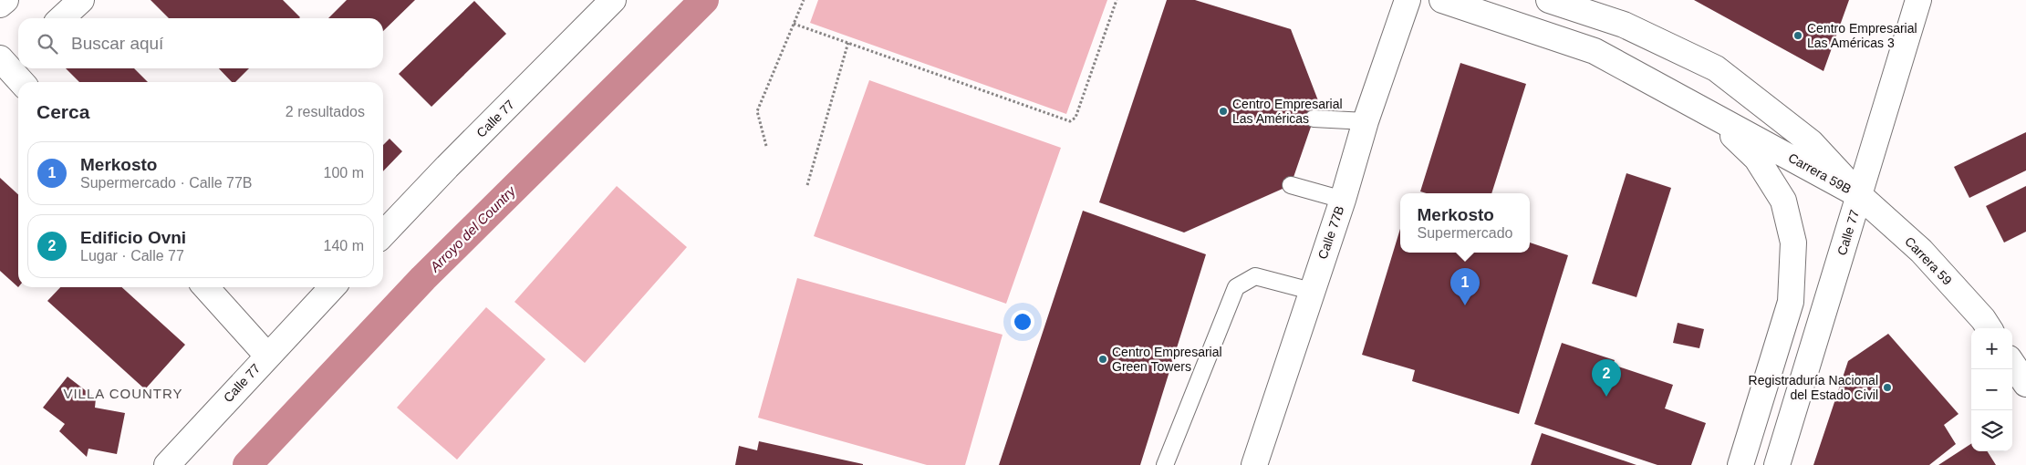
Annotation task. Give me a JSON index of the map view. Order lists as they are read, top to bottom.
{
  "streets": {
    "street": [
      "Calle 77",
      "Carrera 59B",
      "Calle 77B",
      "Carrera 59"
    ]
  },
  "crossings": [
    ["Calle 77", "Carrera 59B"],
    ["Calle 77", "Carrera 59"],
    ["Carrera 59B", "Carrera 59"]
  ],
  "districts": ["VILLA COUNTRY"],
  "water": ["Arroyo del Country"],
  "places": [
    "Centro Empresarial Las Américas 3",
    "Centro Empresarial Las Américas",
    "Centro Empresarial Green Towers",
    "Registraduría Nacional del Estado Civil"
  ],
  "page": {
    "search": "Buscar aquí",
    "heading": ["Cerca", "2 resultados"],
    "list": [
      {
        "mark": "1",
        "name": "Merkosto",
        "note": "Supermercado · Calle 77B",
        "value": "100 m"
      },
      {
        "mark": "2",
        "name": "Edificio Ovni",
        "note": "Lugar · Calle 77",
        "value": "140 m"
      }
    ],
    "popup": ["Merkosto", "Supermercado"],
    "pins": ["1", "2"],
    "map_buttons": ["+", "−"]
  }
}
